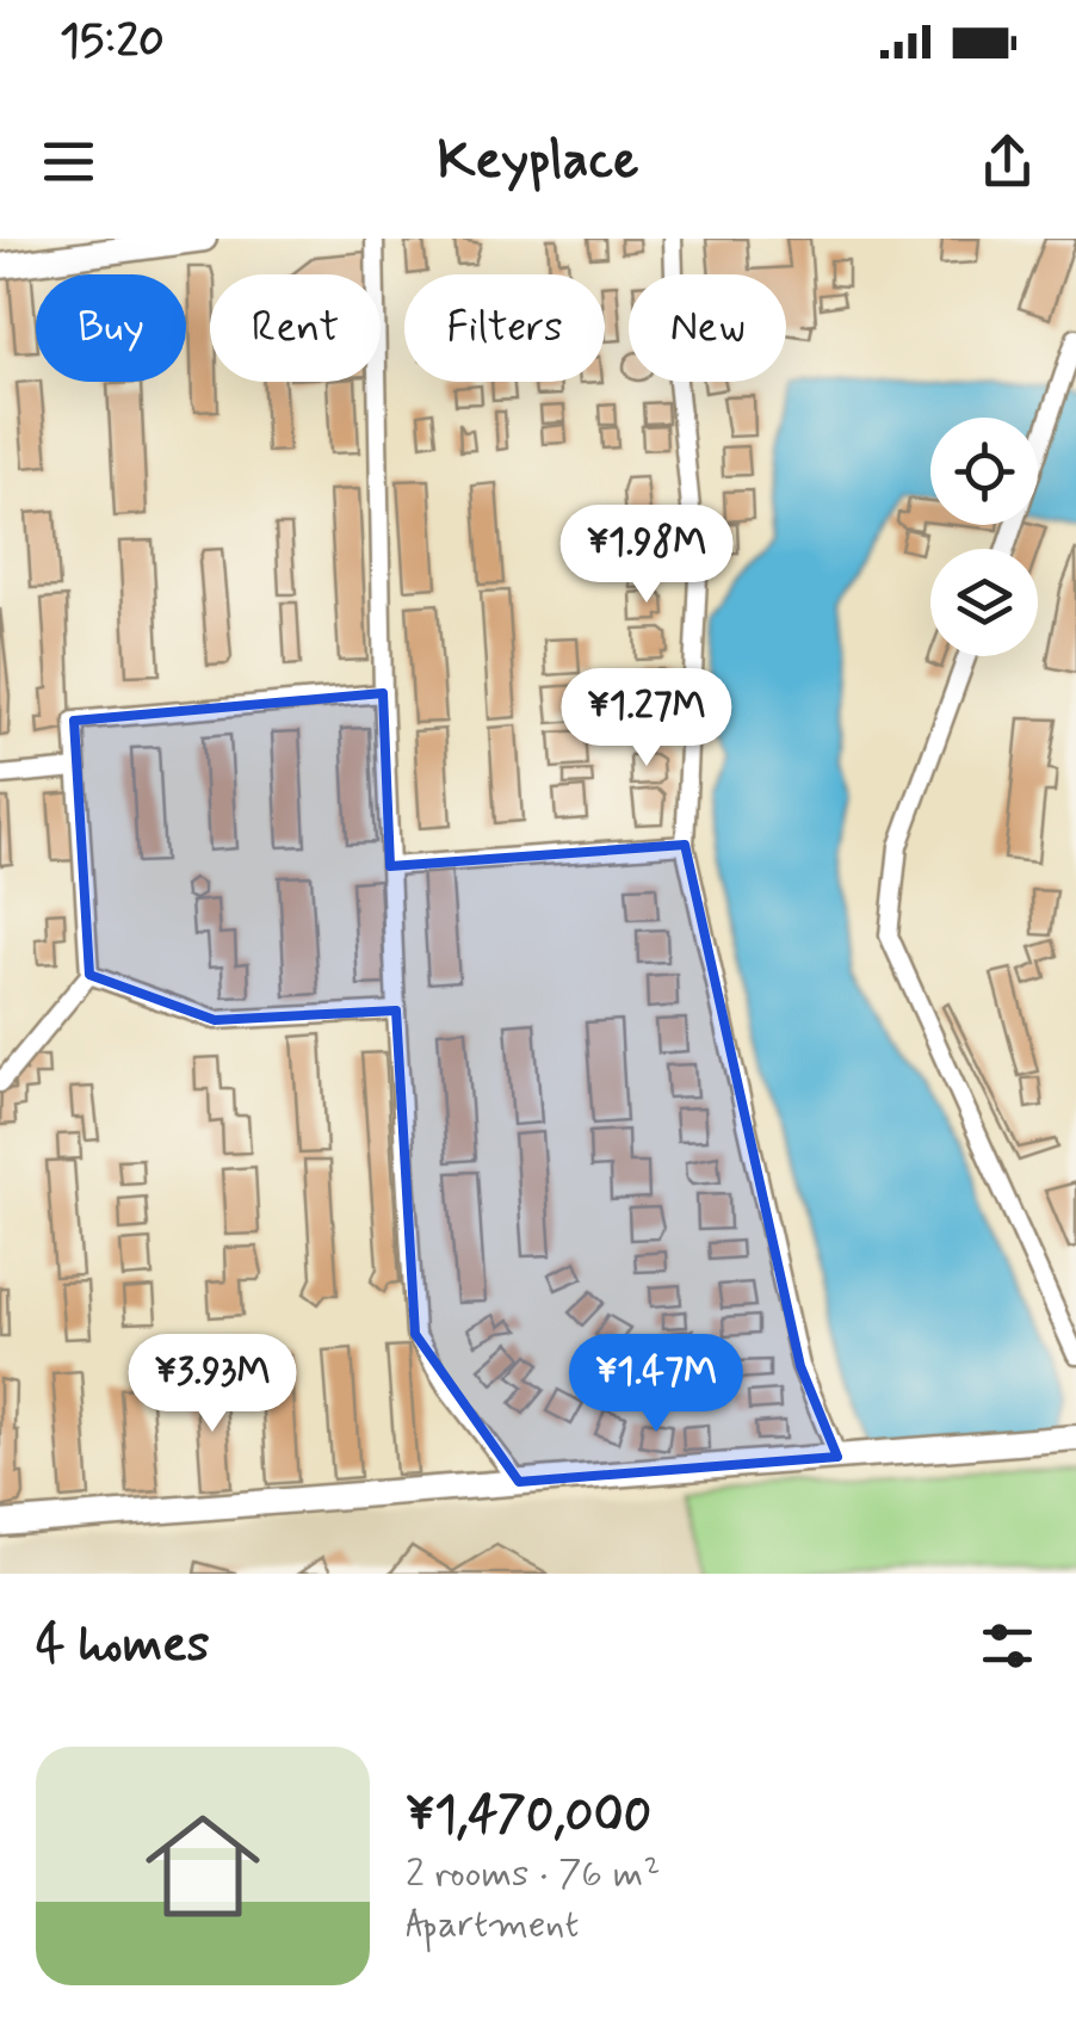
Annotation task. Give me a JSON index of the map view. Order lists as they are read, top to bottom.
{
  "page": {
    "status": "15:20",
    "header": "Keyplace",
    "chip": [
      "Buy",
      "Rent",
      "Filters",
      "New"
    ],
    "price": [
      "¥1.98M",
      "¥1.27M",
      "¥3.93M",
      "¥1.47M"
    ],
    "heading": "4 homes",
    "list": [
      {
        "name": "¥1,470,000",
        "note": "2 rooms · 76 m² · Apartment"
      }
    ]
  }
}
